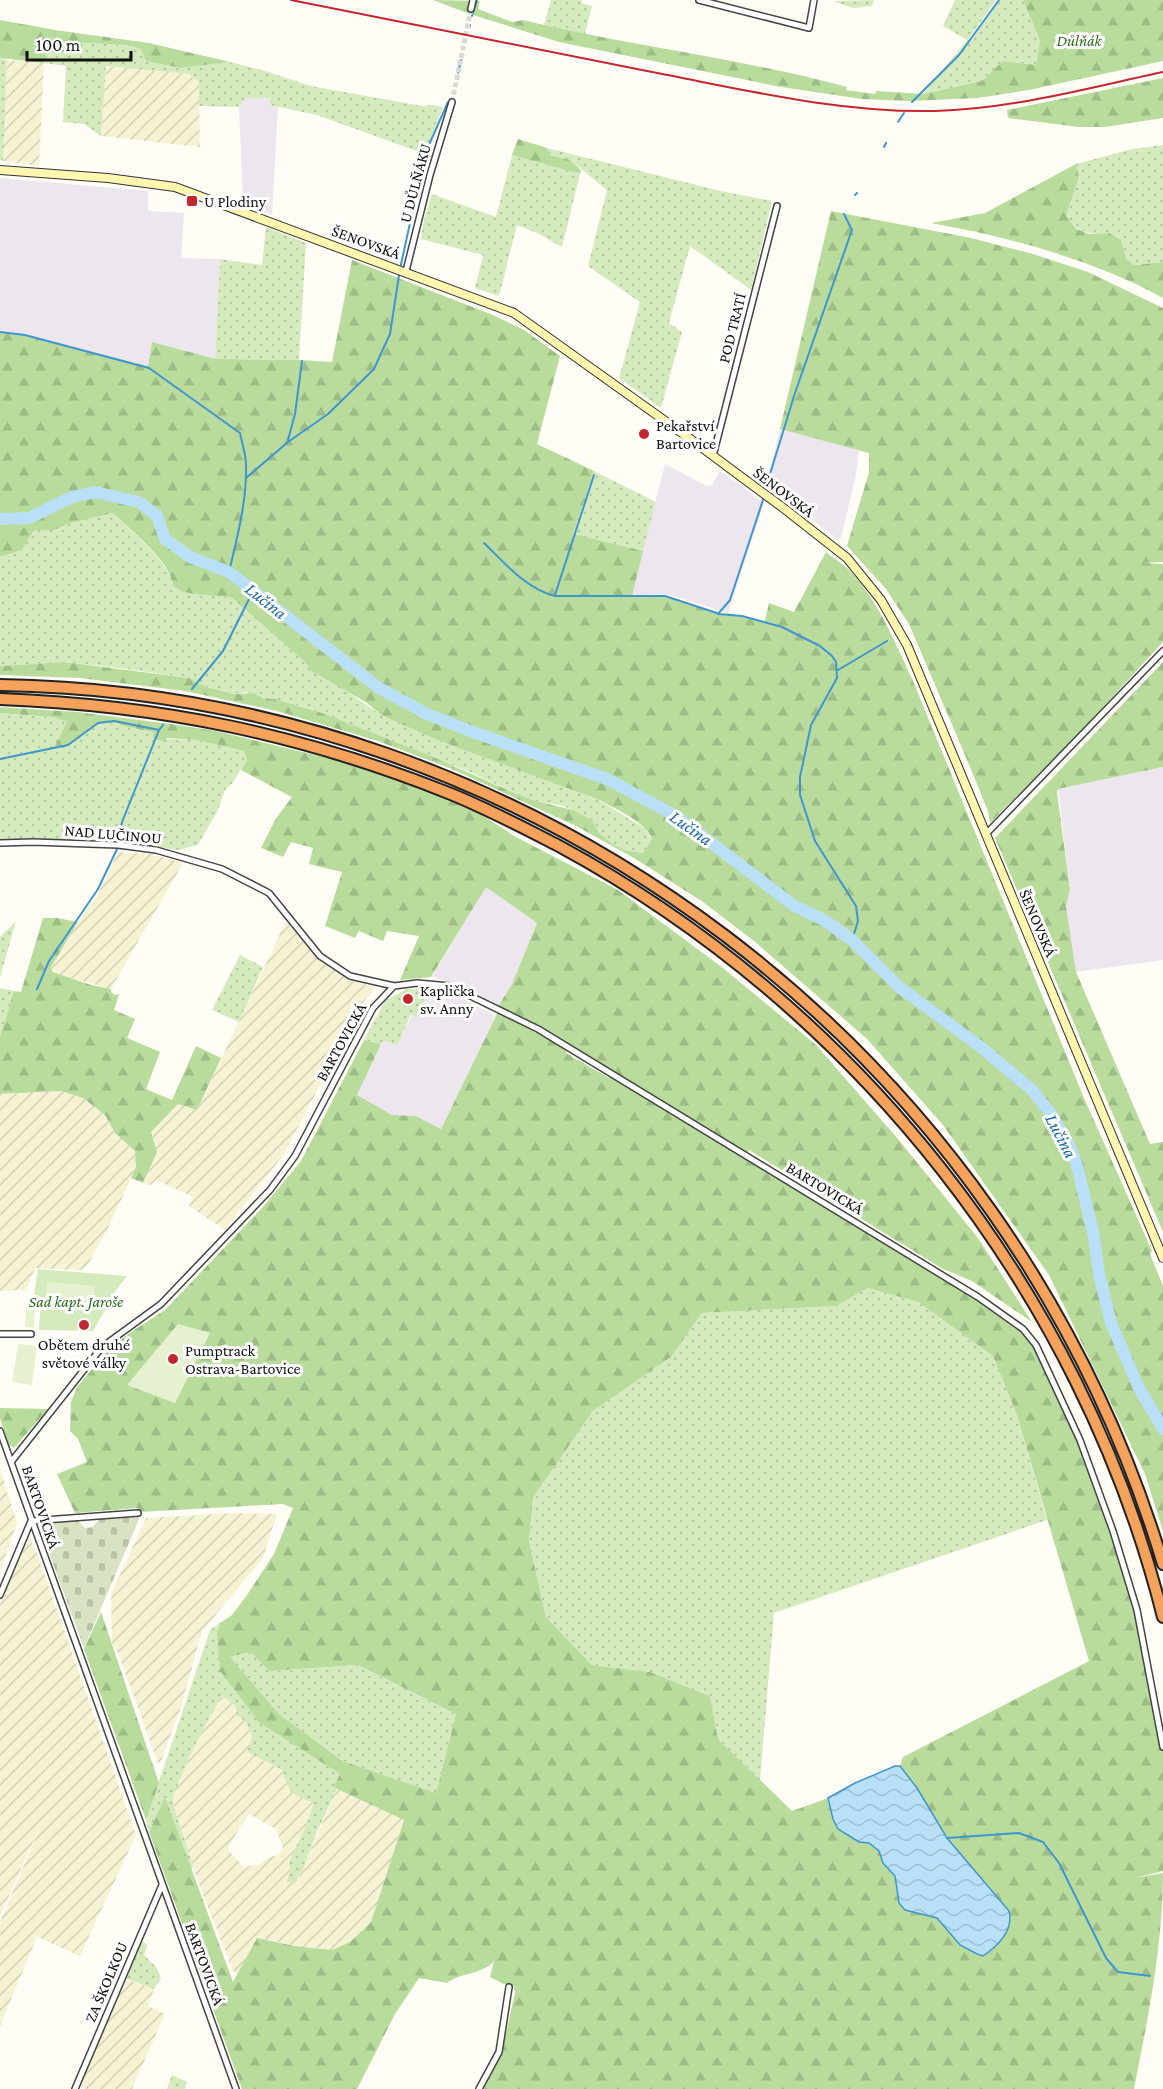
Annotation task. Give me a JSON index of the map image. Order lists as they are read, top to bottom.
{
  "streets": {
    "street": [
      "U DŮLŇÁKU",
      "ŠENOVSKÁ",
      "POD TRATÍ",
      "NAD LUČINOU",
      "BARTOVICKÁ",
      "ZA ŠKOLKOU"
    ]
  },
  "crossings": [
    ["U DŮLŇÁKU", "ŠENOVSKÁ"],
    ["ŠENOVSKÁ", "POD TRATÍ"],
    ["NAD LUČINOU", "BARTOVICKÁ"],
    ["BARTOVICKÁ", "ZA ŠKOLKOU"]
  ],
  "water": ["Lučina"],
  "parks": ["Důlňák", "Sad kapt. Jaroše"],
  "places": {
    "transit": ["U Plodiny"],
    "other": [
      "Pekařství Bartovice",
      "Kaplička sv. Anny",
      "Obětem druhé světové války",
      "Pumptrack Ostrava-Bartovice"
    ]
  },
  "scale_bar": "100 m"
}
